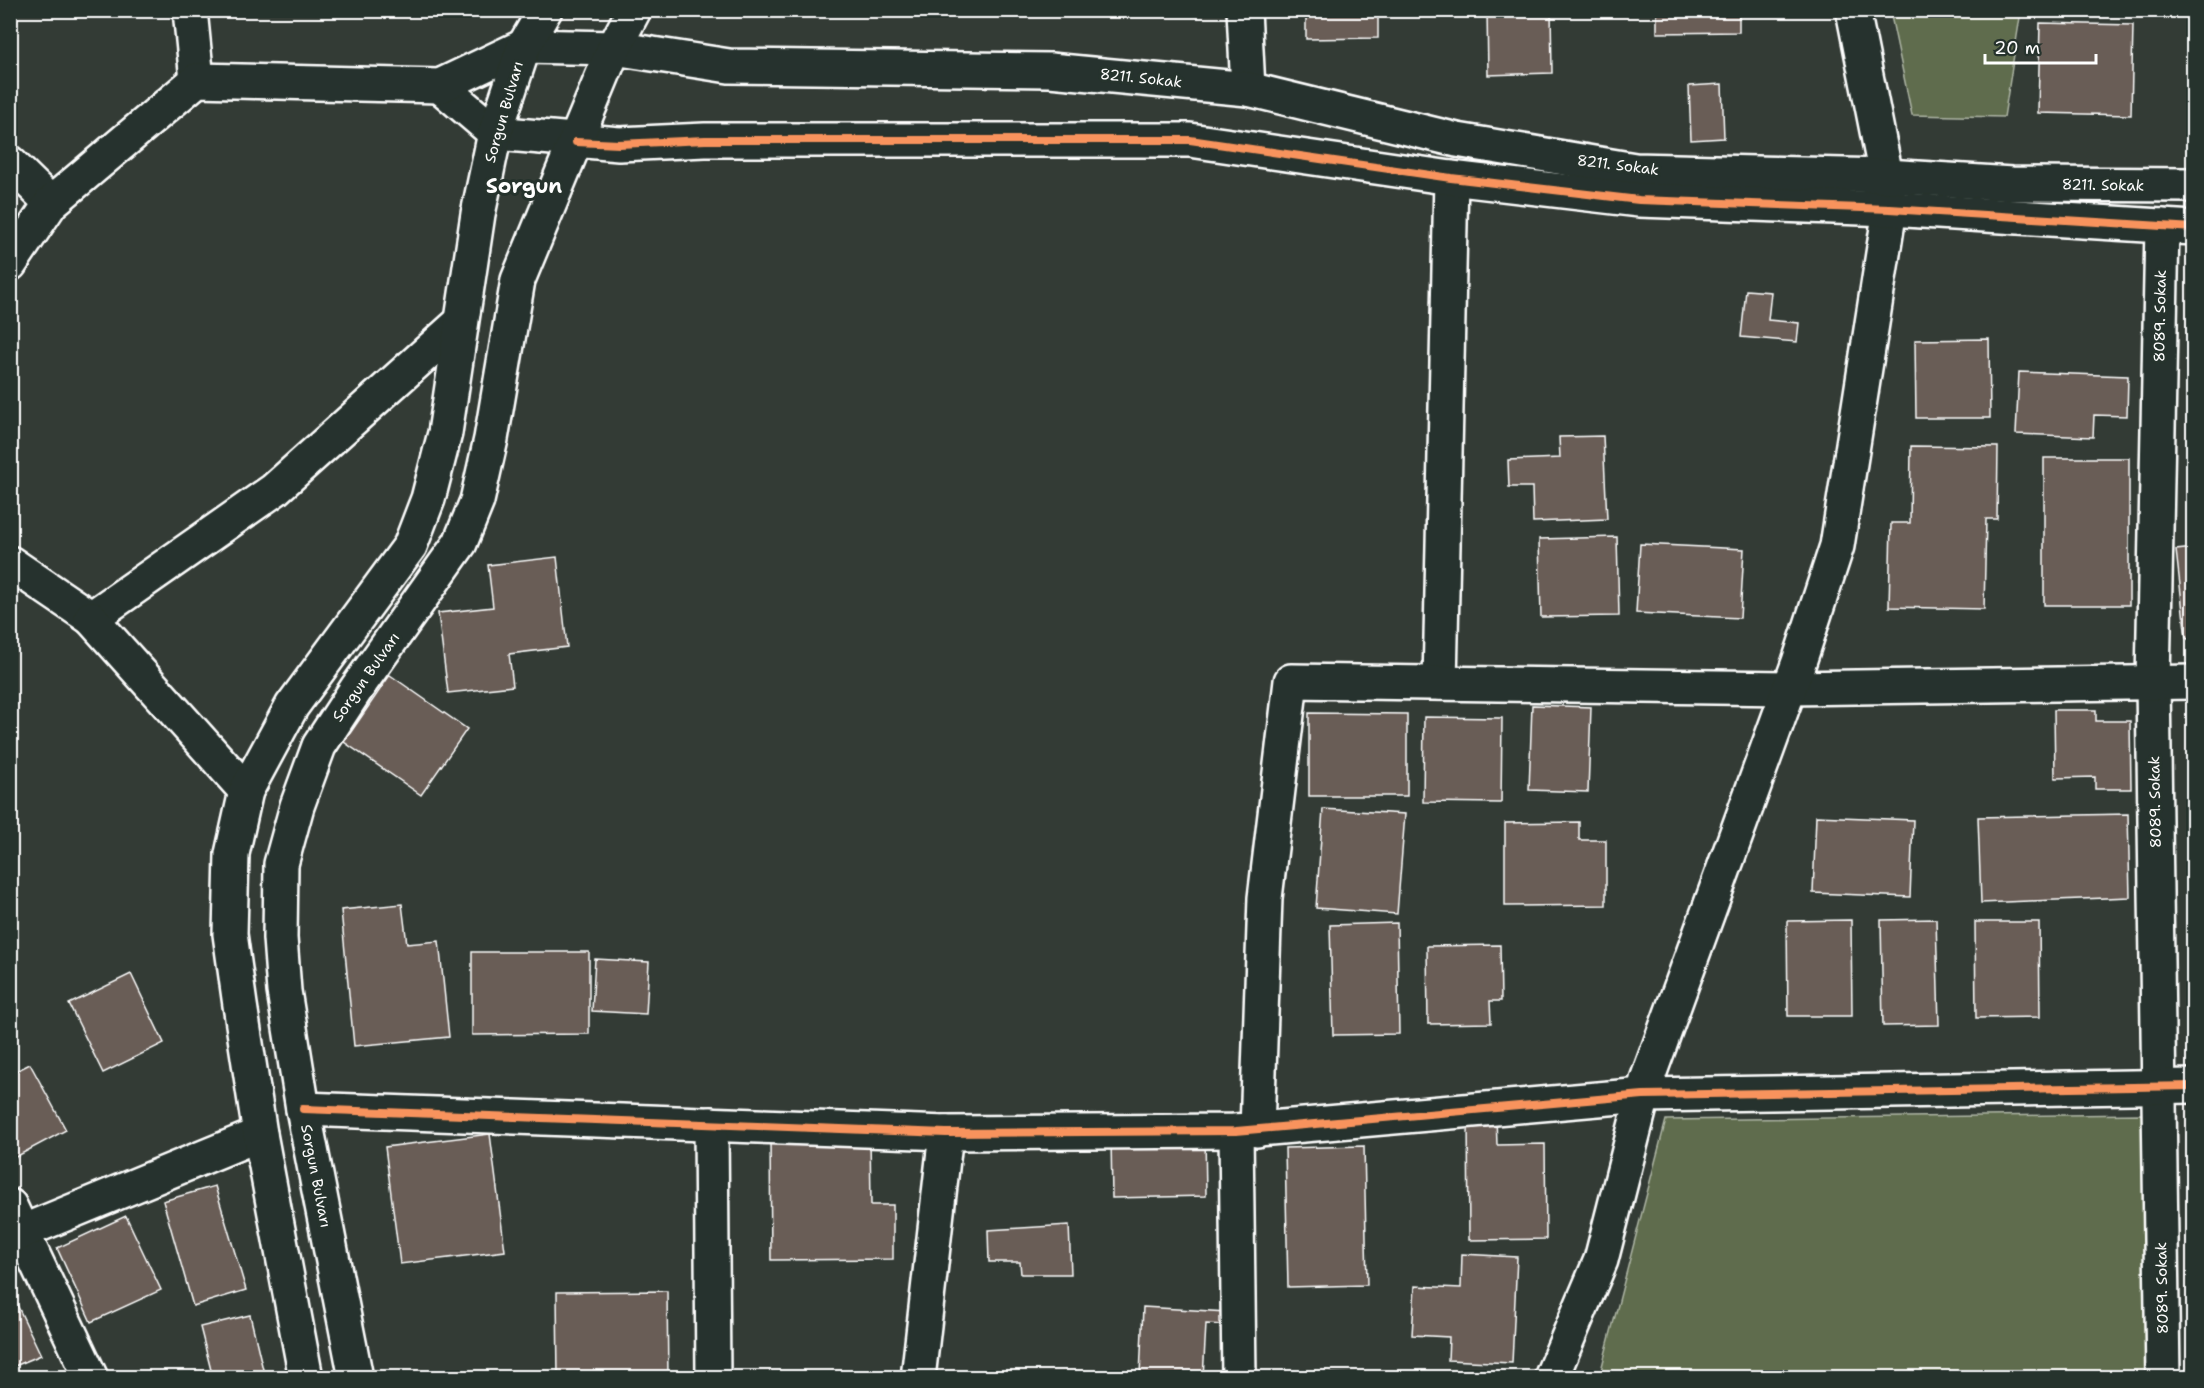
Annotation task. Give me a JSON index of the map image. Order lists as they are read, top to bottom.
{
  "streets": {
    "street": ["8211. Sokak", "Sorgun Bulvarı", "8089. Sokak"]
  },
  "crossings": [
    ["8211. Sokak", "Sorgun Bulvarı"]
  ],
  "districts": ["Sorgun"],
  "scale_bar": "20 m"
}
